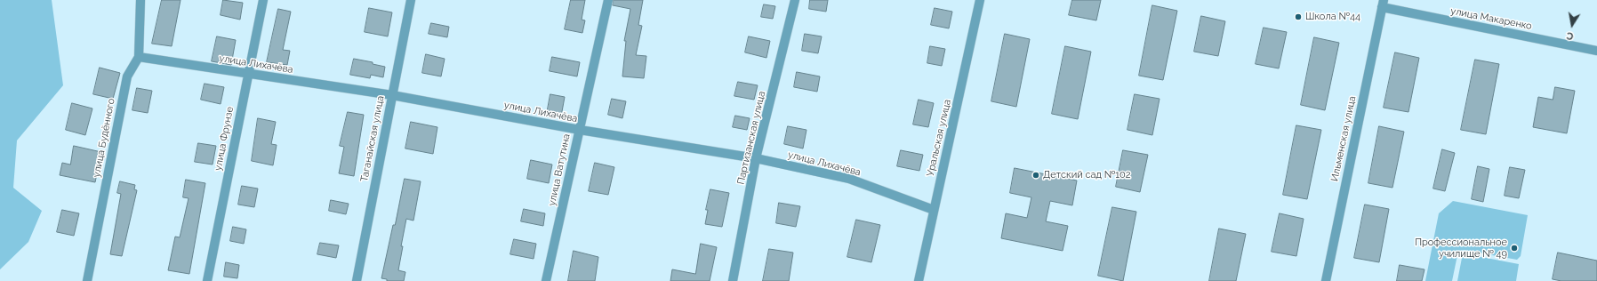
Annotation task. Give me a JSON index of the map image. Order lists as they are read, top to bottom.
{
  "streets": {
    "street": [
      "улица Макаренко",
      "улица Лихачёва",
      "улица Будённого",
      "Партизанская улица",
      "Уральская улица",
      "улица Фрунзе",
      "Таганайская улица",
      "Ильменская улица",
      "улица Ватутина"
    ]
  },
  "crossings": [
    ["улица Макаренко", "Ильменская улица"],
    ["улица Лихачёва", "улица Будённого"],
    ["улица Лихачёва", "Партизанская улица"],
    ["улица Лихачёва", "Уральская улица"],
    ["улица Лихачёва", "улица Фрунзе"],
    ["улица Лихачёва", "Таганайская улица"],
    ["улица Лихачёва", "улица Ватутина"]
  ],
  "places": ["Школа №44", "Детский сад №102", "Профессиональное училище № 49"],
  "north": "bottom"
}
